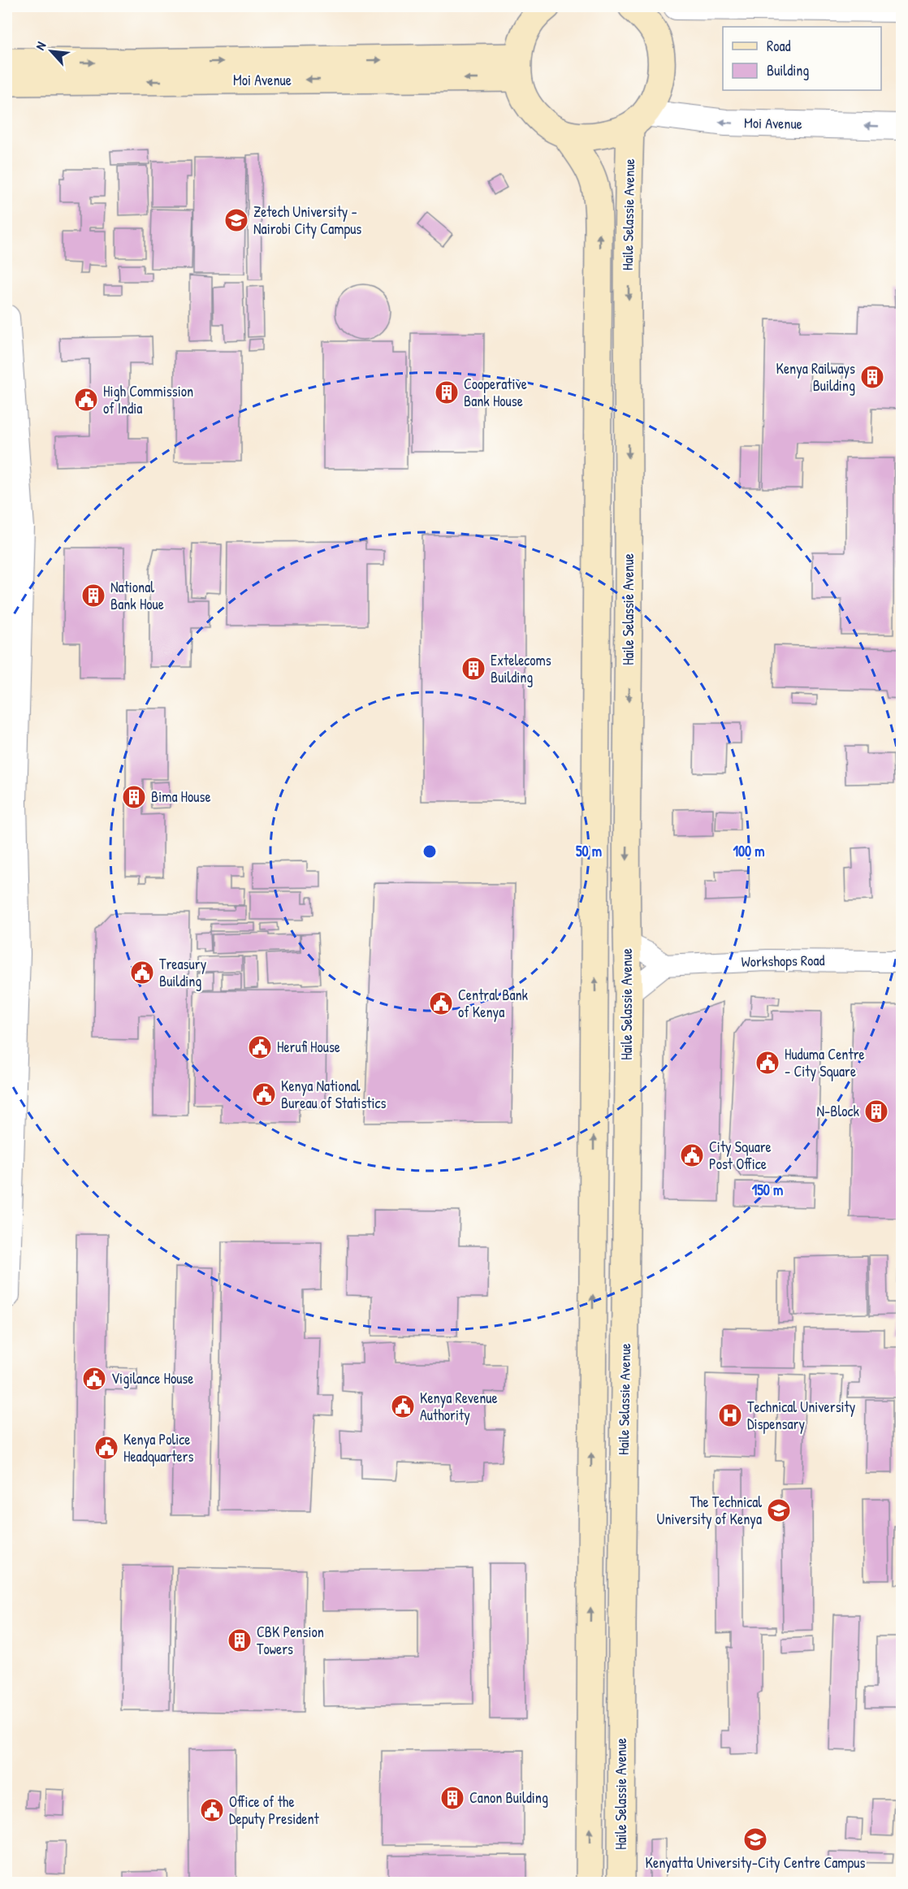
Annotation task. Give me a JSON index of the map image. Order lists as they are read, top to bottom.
{
  "streets": {
    "main road": ["Moi Avenue", "Haile Selassie Avenue"],
    "street": ["Workshops Road"]
  },
  "crossings": [
    ["Moi Avenue", "Haile Selassie Avenue"]
  ],
  "places": {
    "school or university": ["Zetech University - Nairobi City Campus", "The Technical University of Kenya", "Kenyatta University-City Centre Campus"],
    "building": [
      "Kenya Railways Building",
      "Cooperative Bank House",
      "National Bank Houe",
      "Extelecoms Building",
      "Bima House",
      "N-Block",
      "CBK Pension Towers",
      "Canon Building"
    ],
    "public building": [
      "High Commission of India",
      "Treasury Building",
      "Central Bank of Kenya",
      "Herufi House",
      "Huduma Centre - City Square",
      "Kenya National Bureau of Statistics",
      "City Square Post Office",
      "Vigilance House",
      "Kenya Revenue Authority",
      "Kenya Police Headquarters",
      "Office of the Deputy President"
    ],
    "hospital": ["Technical University Dispensary"]
  },
  "legend": ["Road", "Building"],
  "north": "top left",
  "rings": ["50 m", "100 m", "150 m"]
}
